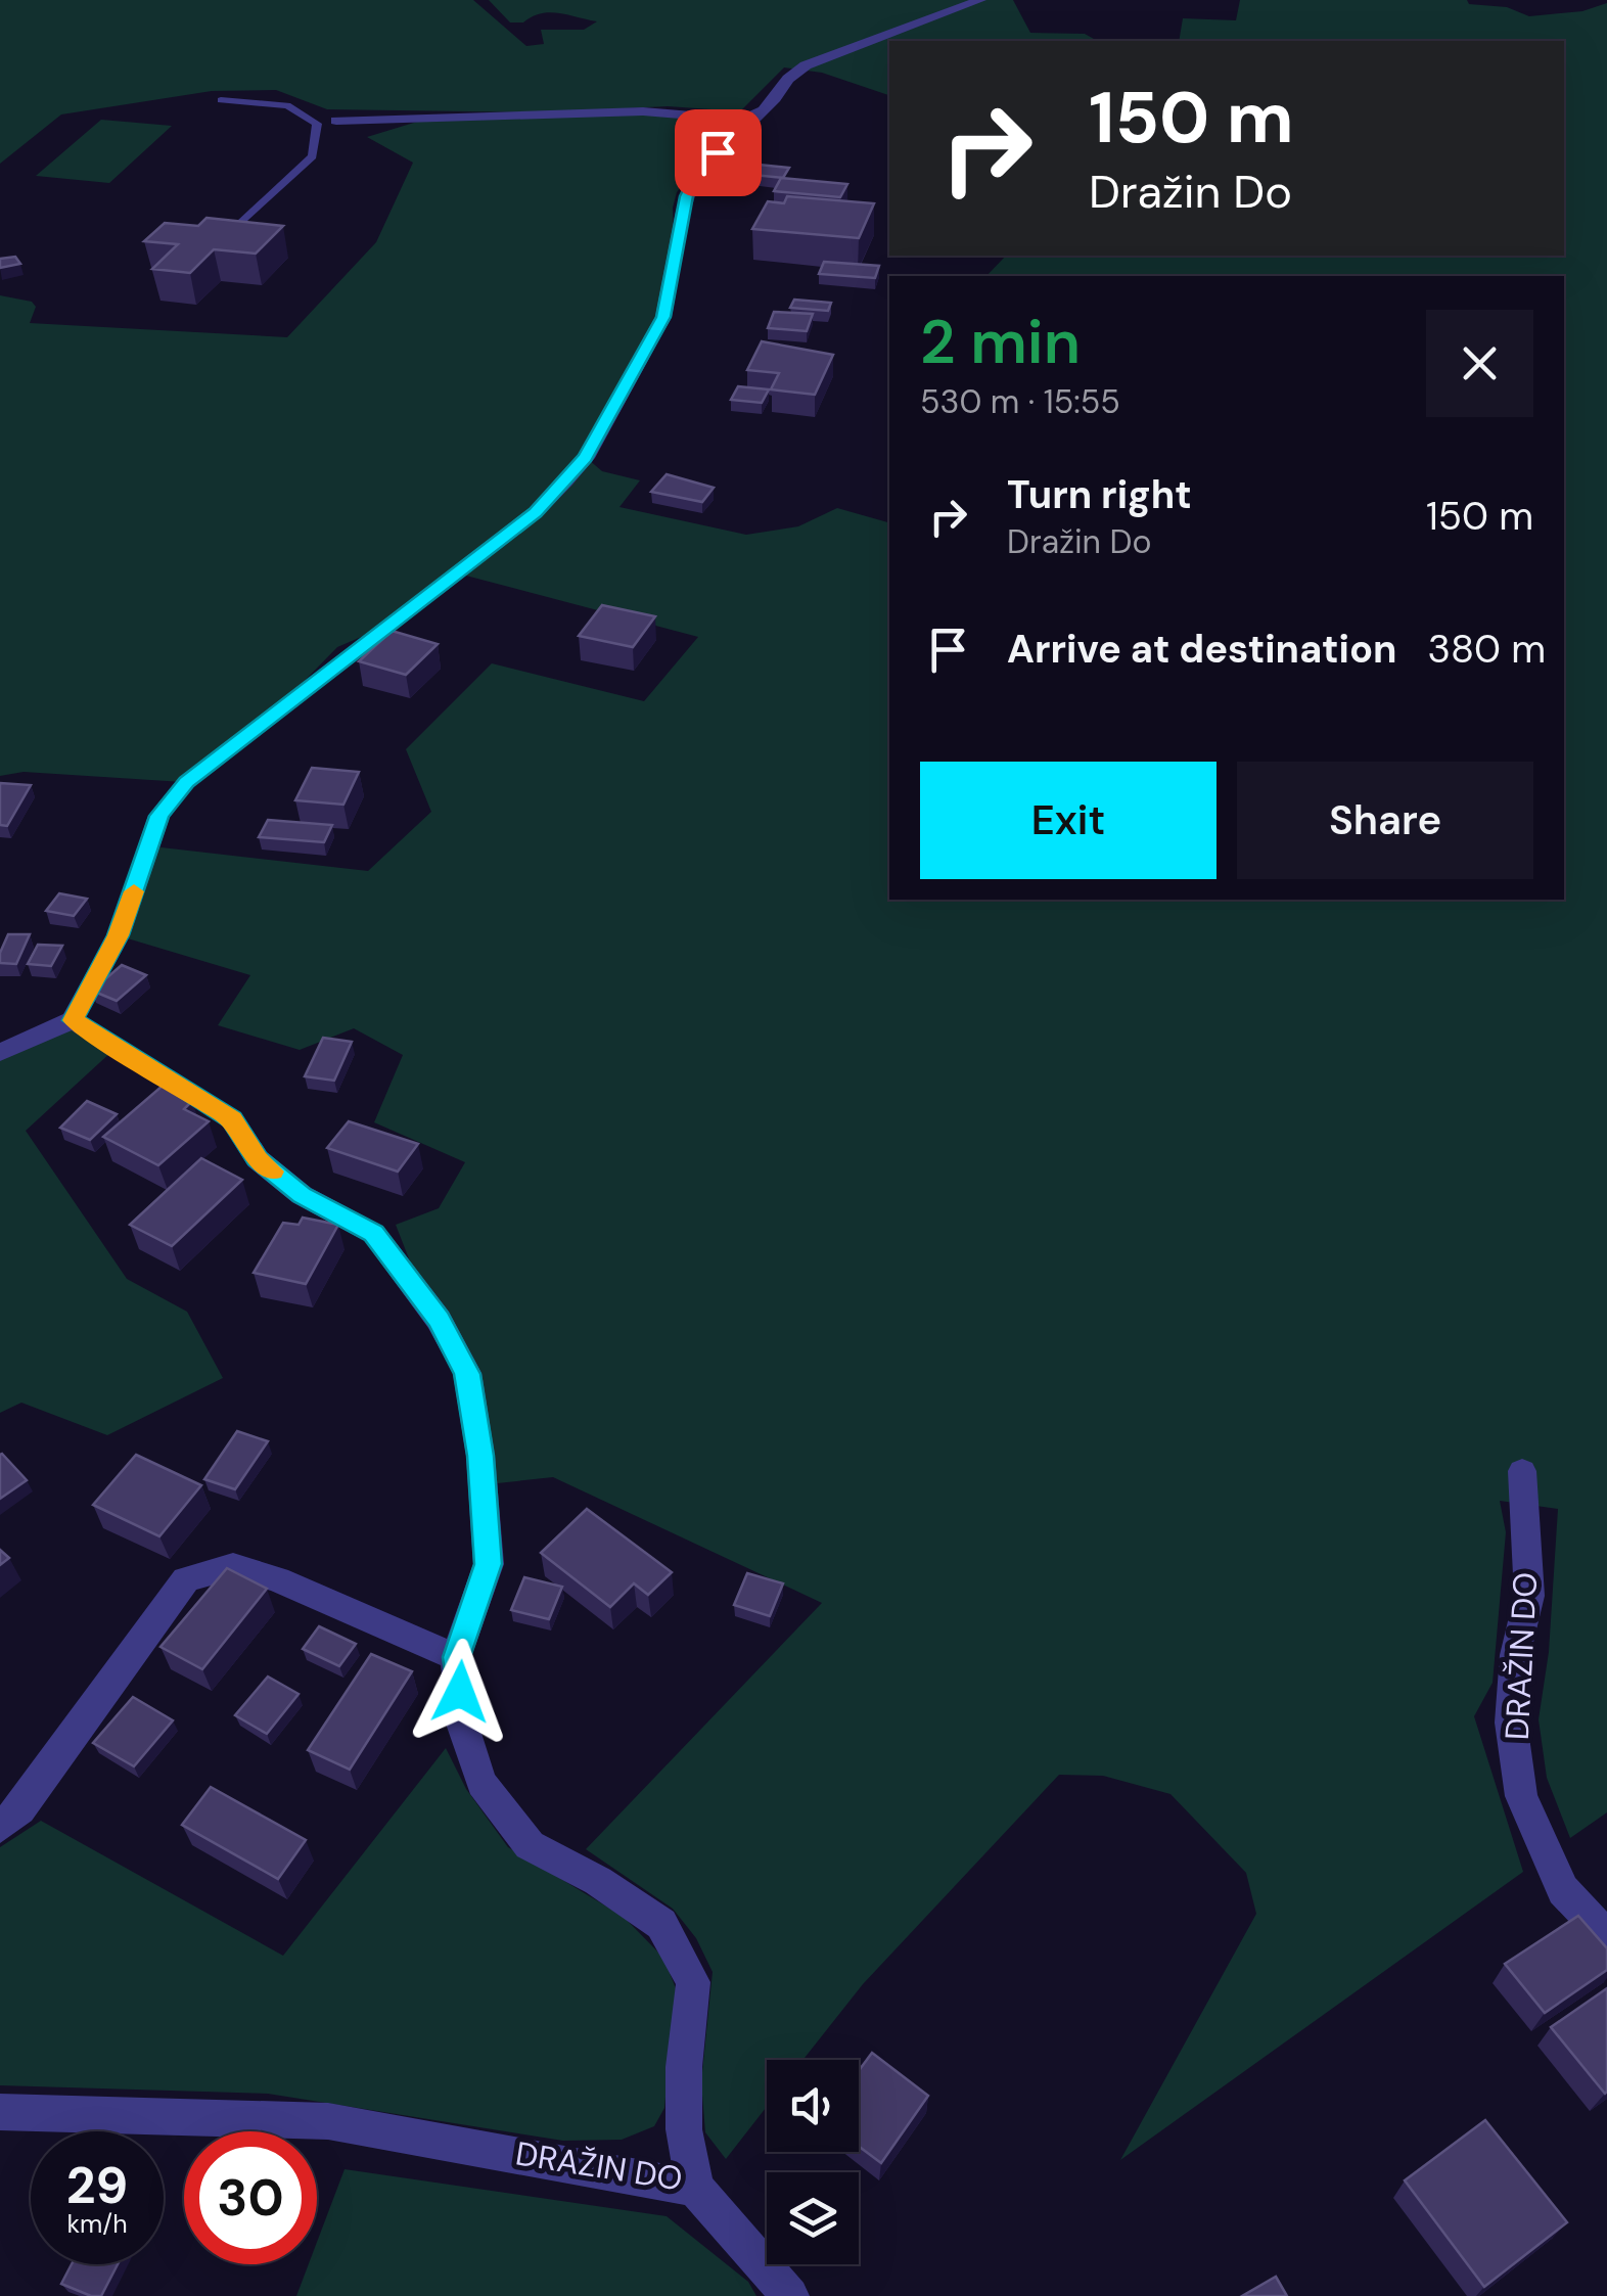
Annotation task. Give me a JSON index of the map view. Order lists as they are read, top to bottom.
{
  "streets": {
    "street": ["DRAŽIN DO"]
  },
  "page": {
    "turn": ["150 m", "Dražin Do"],
    "heading": ["2 min", "530 m · 15:55"],
    "list": [
      {
        "name": "Turn right",
        "note": "Dražin Do",
        "value": "150 m"
      },
      {
        "name": "Arrive at destination",
        "value": "380 m"
      }
    ],
    "buttons": ["Exit", "Share"],
    "speed": "29 km/h",
    "limit": "30"
  }
}
